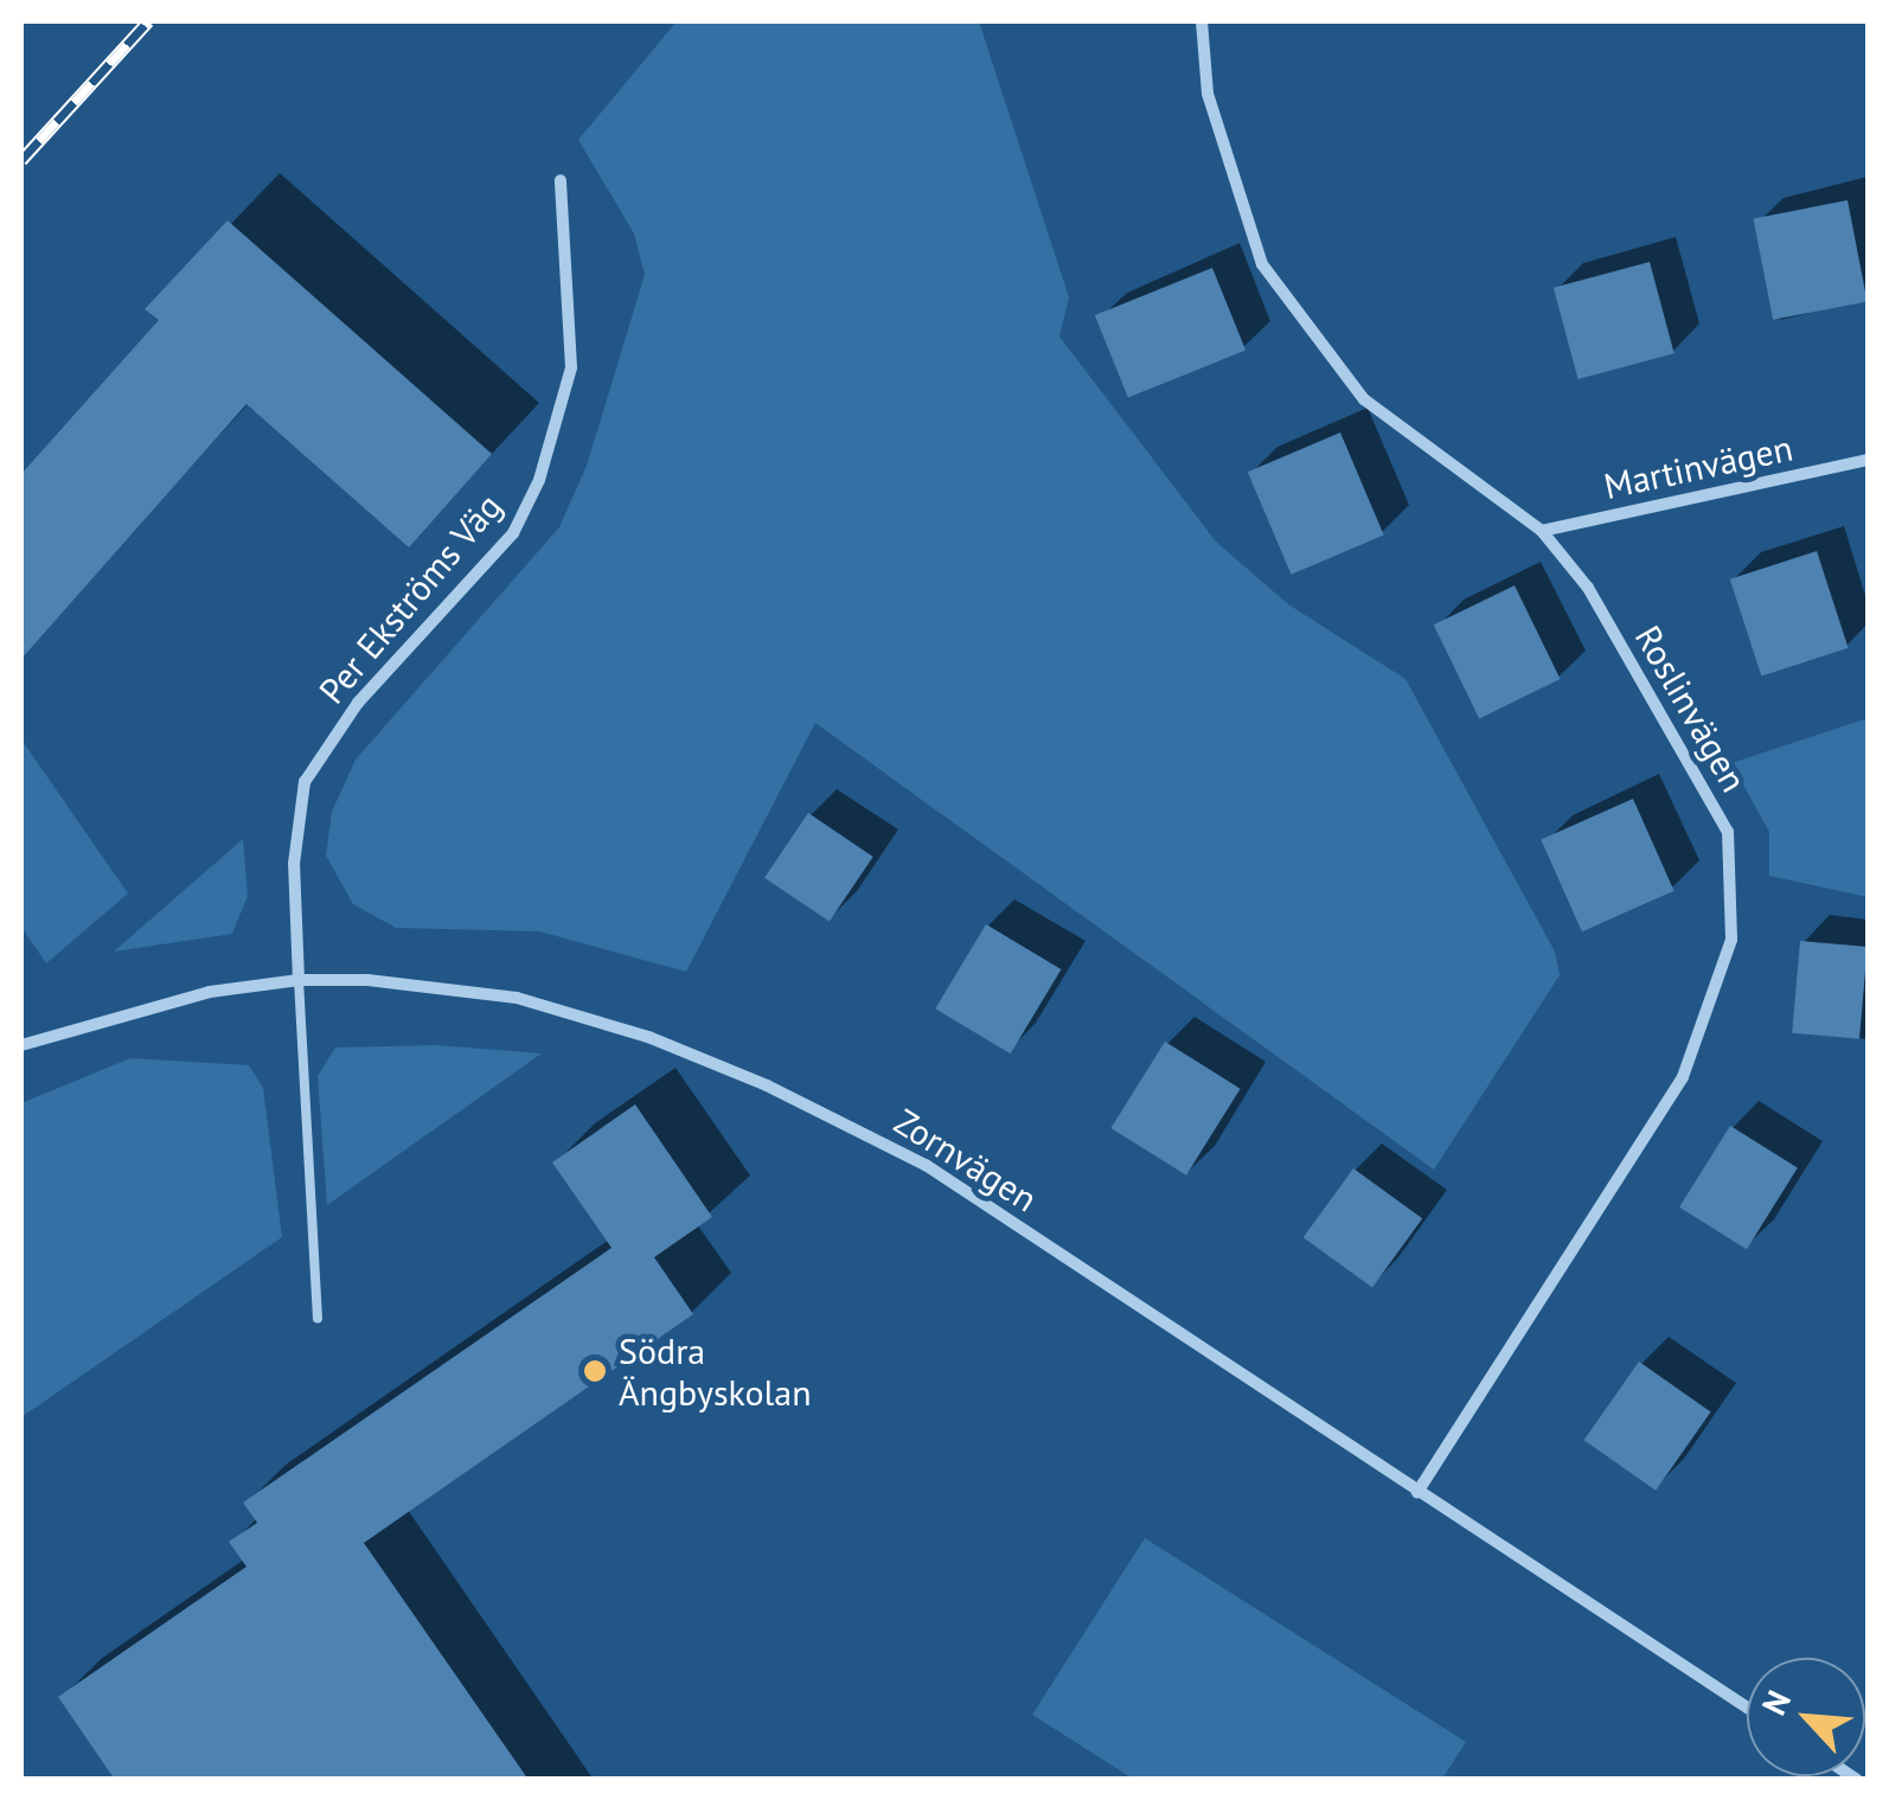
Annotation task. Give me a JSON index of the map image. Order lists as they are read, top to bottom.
{
  "streets": {
    "street": [
      "Martinvägen",
      "Per Ekströms Väg",
      "Roslinvägen",
      "Zornvägen"
    ]
  },
  "crossings": [
    ["Martinvägen", "Roslinvägen"],
    ["Per Ekströms Väg", "Zornvägen"],
    ["Roslinvägen", "Zornvägen"]
  ],
  "places": ["Södra Ängbyskolan"],
  "north": "top left"
}
